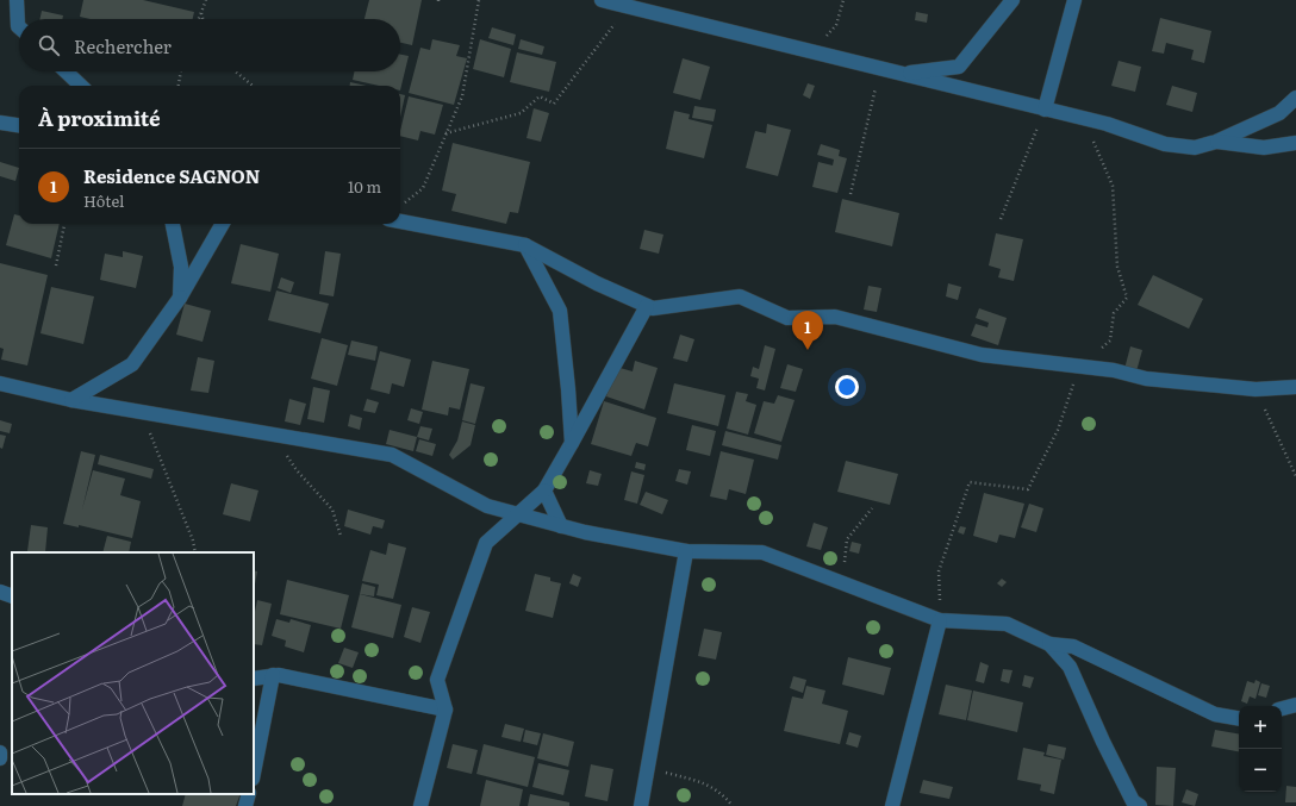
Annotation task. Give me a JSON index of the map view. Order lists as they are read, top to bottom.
{
  "page": {
    "search": "Rechercher",
    "heading": "À proximité",
    "list": [
      {
        "mark": "1",
        "name": "Residence SAGNON",
        "note": "Hôtel",
        "value": "10 m"
      }
    ],
    "pins": "1",
    "map_buttons": ["+", "−"]
  }
}
